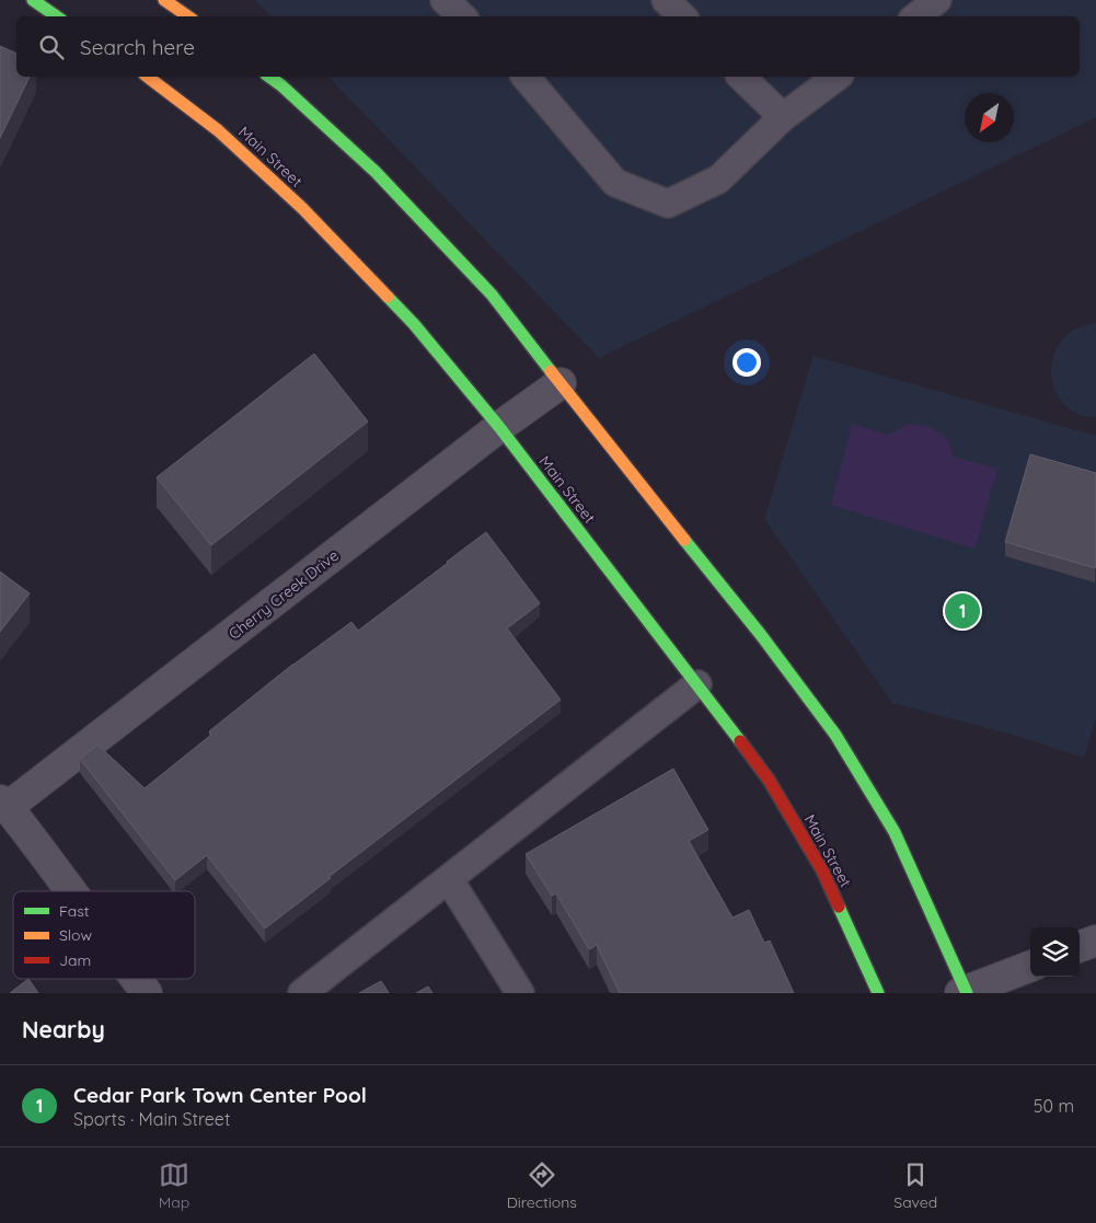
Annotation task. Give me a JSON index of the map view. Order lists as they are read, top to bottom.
{
  "streets": {
    "street": ["Main Street", "Cherry Creek Drive"]
  },
  "crossings": [
    ["Main Street", "Cherry Creek Drive"]
  ],
  "legend": ["Fast", "Slow", "Jam"],
  "north": "bottom left",
  "page": {
    "search": "Search here",
    "pins": "1",
    "heading": "Nearby",
    "list": [
      {
        "mark": "1",
        "name": "Cedar Park Town Center Pool",
        "note": "Sports · Main Street",
        "value": "50 m"
      }
    ],
    "nav": ["Map", "Directions", "Saved"]
  }
}
